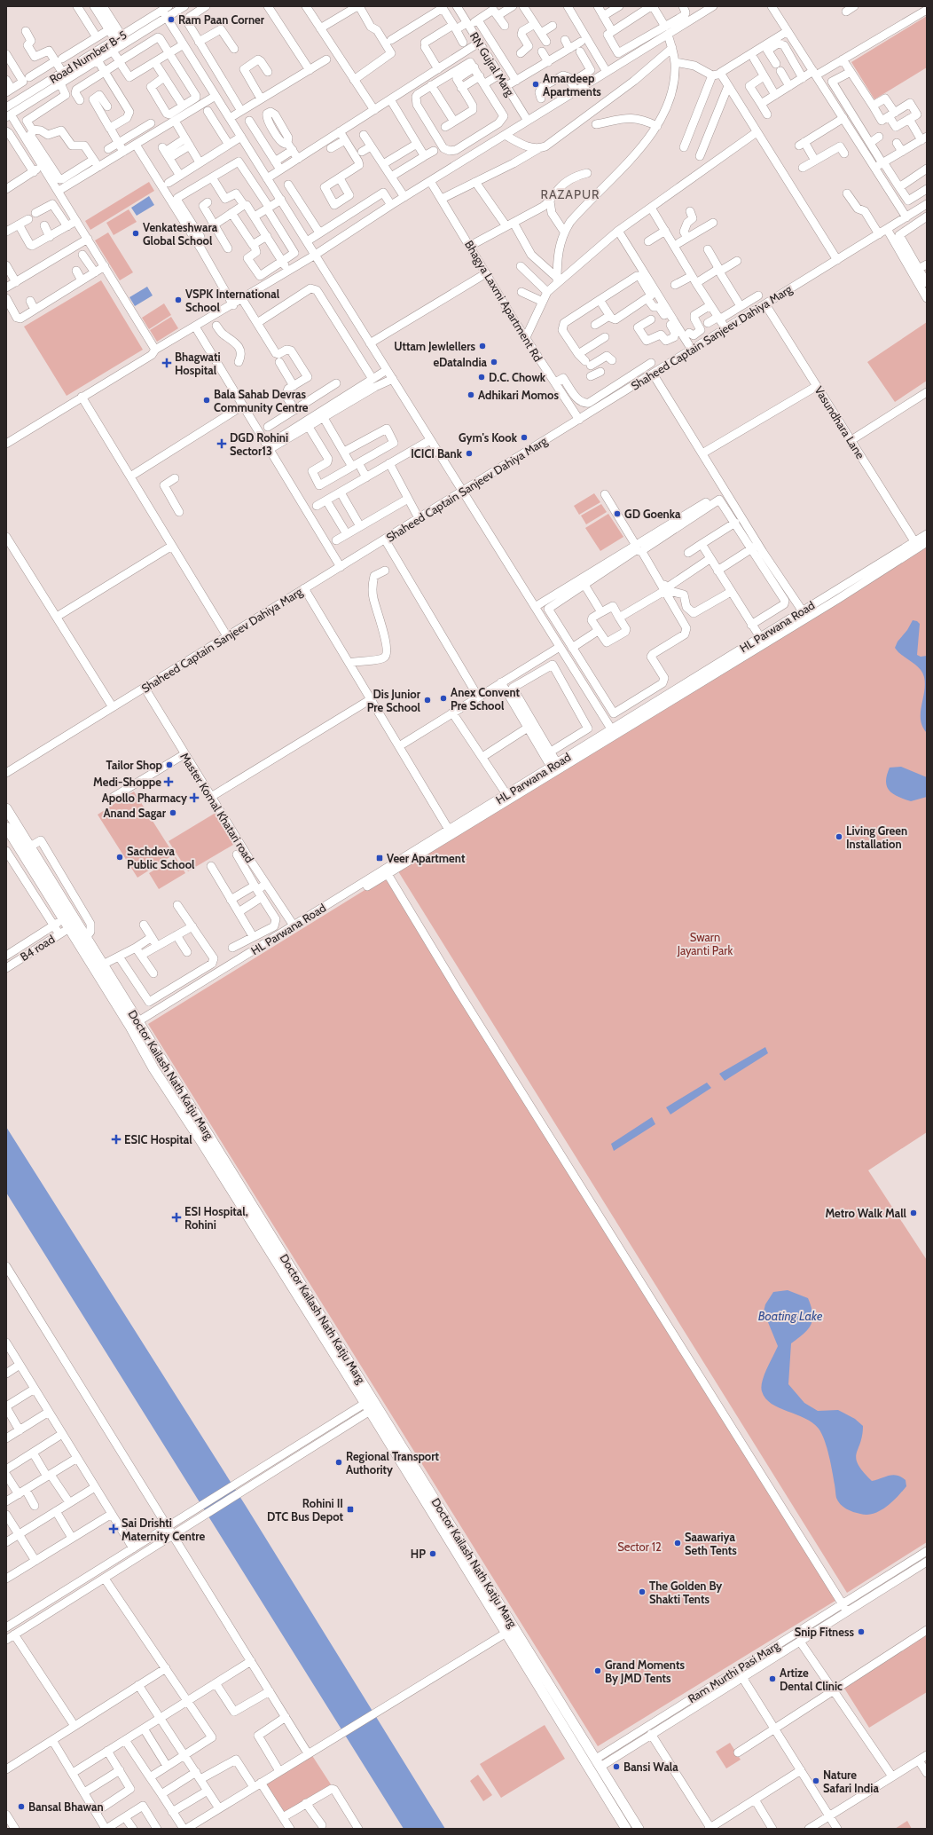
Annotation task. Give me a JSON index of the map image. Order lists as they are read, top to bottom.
{
  "streets": {
    "main road": ["Doctor Kailash Nath Katju Marg"],
    "street": [
      "Road Number B-5",
      "RN Gujral Marg",
      "Bhagya Laxmi Apartment Rd",
      "Shaheed Captain Sanjeev Dahiya Marg",
      "Vasundhara Lane",
      "HL Parwana Road",
      "Master Komal Khatari road",
      "B4 road",
      "Ram Murthi Pasi Marg"
    ]
  },
  "crossings": [
    ["Bhagya Laxmi Apartment Rd", "Shaheed Captain Sanjeev Dahiya Marg"],
    ["Shaheed Captain Sanjeev Dahiya Marg", "Vasundhara Lane"],
    ["Shaheed Captain Sanjeev Dahiya Marg", "Master Komal Khatari road"],
    ["Vasundhara Lane", "HL Parwana Road"],
    ["HL Parwana Road", "Master Komal Khatari road"],
    ["HL Parwana Road", "Doctor Kailash Nath Katju Marg"],
    ["B4 road", "Doctor Kailash Nath Katju Marg"],
    ["Doctor Kailash Nath Katju Marg", "Ram Murthi Pasi Marg"]
  ],
  "districts": ["RAZAPUR"],
  "water": ["Boating Lake"],
  "parks": ["Swarn Jayanti Park", "Sector 12"],
  "places": {
    "other": [
      "Ram Paan Corner",
      "Amardeep Apartments",
      "Venkateshwara Global School",
      "VSPK International School",
      "Uttam Jewlellers",
      "eDataIndia",
      "D.C. Chowk",
      "Adhikari Momos",
      "Bala Sahab Devras Community Centre",
      "Gym's Kook",
      "ICICI Bank",
      "GD Goenka",
      "Anex Convent Pre School",
      "Dis Junior Pre School",
      "Tailor Shop",
      "Anand Sagar",
      "Living Green Installation",
      "Sachdeva Public School",
      "Metro Walk Mall",
      "Regional Transport Authority",
      "Saawariya Seth Tents",
      "HP",
      "The Golden By Shakti Tents",
      "Snip Fitness",
      "Grand Moments By JMD Tents",
      "Artize Dental Clinic",
      "Bansi Wala",
      "Nature Safari India",
      "Bansal Bhawan"
    ],
    "health": [
      "Bhagwati Hospital",
      "DGD Rohini Sector13",
      "Medi-Shoppe",
      "Apollo Pharmacy",
      "ESIC Hospital",
      "ESI Hospital, Rohini",
      "Sai Drishti Maternity Centre"
    ],
    "transit": ["Veer Apartment", "Rohini II DTC Bus Depot"]
  }
}
